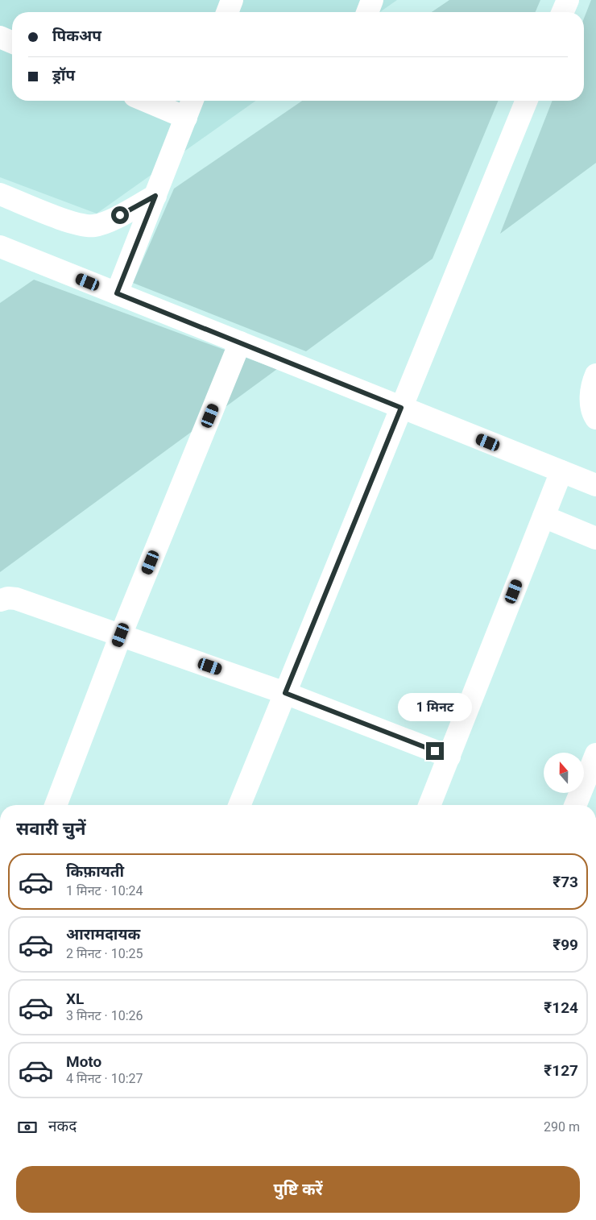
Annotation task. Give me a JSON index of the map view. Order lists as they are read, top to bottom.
{
  "north": "top",
  "page": {
    "banner": ["पिकअप", "ड्रॉप"],
    "bubble": "1 मिनट",
    "heading": "सवारी चुनें",
    "list": [
      {
        "name": "किफ़ायती",
        "note": "1 मिनट · 10:24",
        "value": "₹73"
      },
      {
        "name": "आरामदायक",
        "note": "2 मिनट · 10:25",
        "value": "₹99"
      },
      {
        "name": "XL",
        "note": "3 मिनट · 10:26",
        "value": "₹124"
      },
      {
        "name": "Moto",
        "note": "4 मिनट · 10:27",
        "value": "₹127"
      }
    ],
    "pay": ["नकद", "290 m"],
    "buttons": "पुष्टि करें"
  }
}
